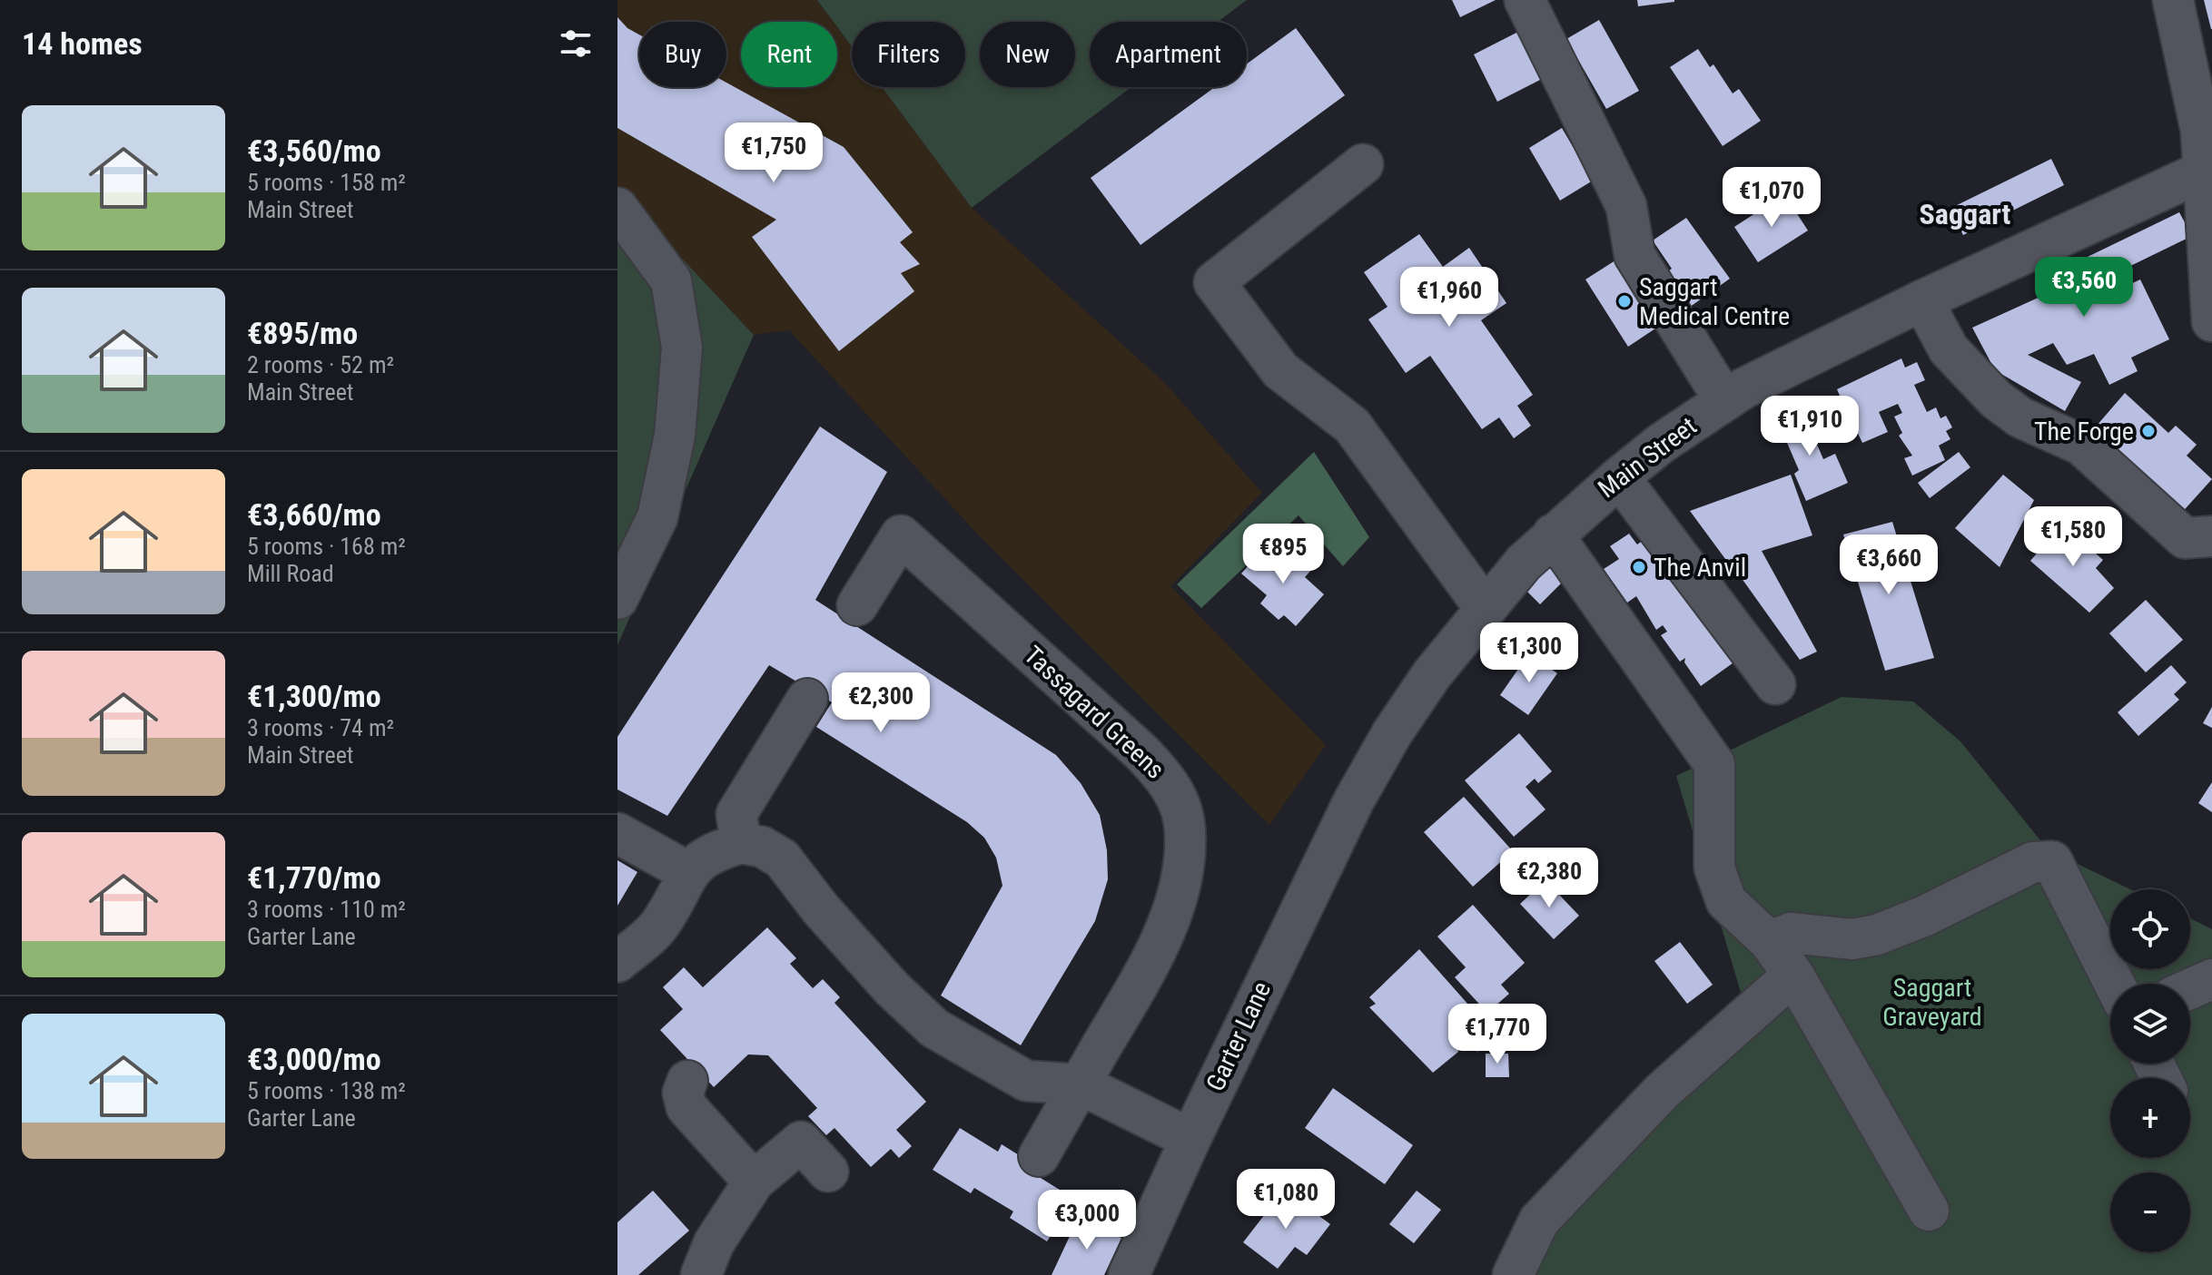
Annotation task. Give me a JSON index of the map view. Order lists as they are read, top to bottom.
{
  "streets": {
    "street": ["Main Street", "Tassagard Greens", "Garter Lane"]
  },
  "crossings": [
    ["Main Street", "Garter Lane"]
  ],
  "districts": ["Saggart"],
  "parks": ["Saggart Graveyard"],
  "places": ["Saggart Medical Centre", "The Forge", "The Anvil"],
  "page": {
    "heading": "14 homes",
    "chip": [
      "Buy",
      "Rent",
      "Filters",
      "New",
      "Apartment"
    ],
    "list": [
      {
        "name": "€3,560/mo",
        "note": "5 rooms · 158 m² · Main Street"
      },
      {
        "name": "€895/mo",
        "note": "2 rooms · 52 m² · Main Street"
      },
      {
        "name": "€3,660/mo",
        "note": "5 rooms · 168 m² · Mill Road"
      },
      {
        "name": "€1,300/mo",
        "note": "3 rooms · 74 m² · Main Street"
      },
      {
        "name": "€1,770/mo",
        "note": "3 rooms · 110 m² · Garter Lane"
      },
      {
        "name": "€3,000/mo",
        "note": "5 rooms · 138 m² · Garter Lane"
      }
    ],
    "price": [
      "€1,750",
      "€1,070",
      "€3,560",
      "€1,960",
      "€1,910",
      "€1,580",
      "€895",
      "€3,660",
      "€1,300",
      "€2,300",
      "€2,380",
      "€1,770",
      "€1,080",
      "€3,000"
    ],
    "map_buttons": ["+", "−"]
  }
}
